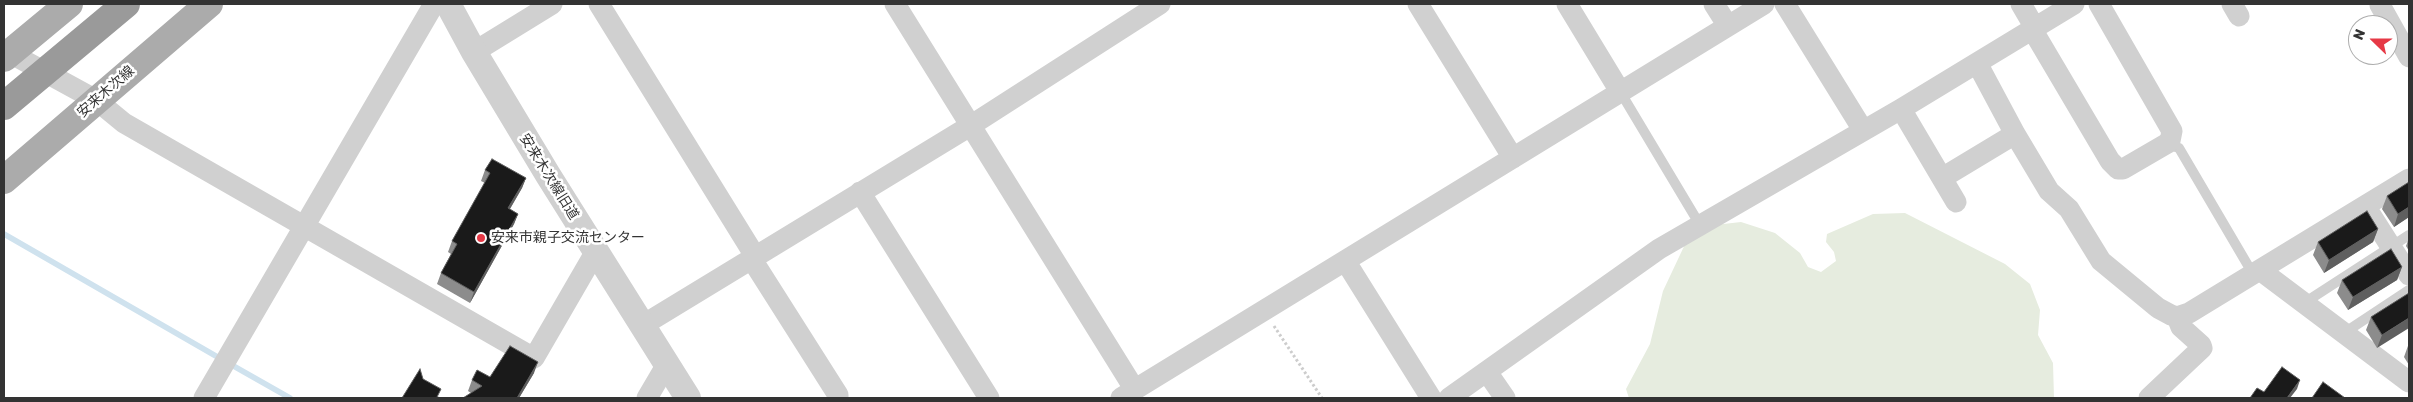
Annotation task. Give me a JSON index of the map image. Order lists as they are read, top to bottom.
{
  "streets": {
    "main road": ["安来木次線"],
    "street": ["安来木次線旧道"]
  },
  "places": ["安来市親子交流センター"],
  "north": "left"
}
